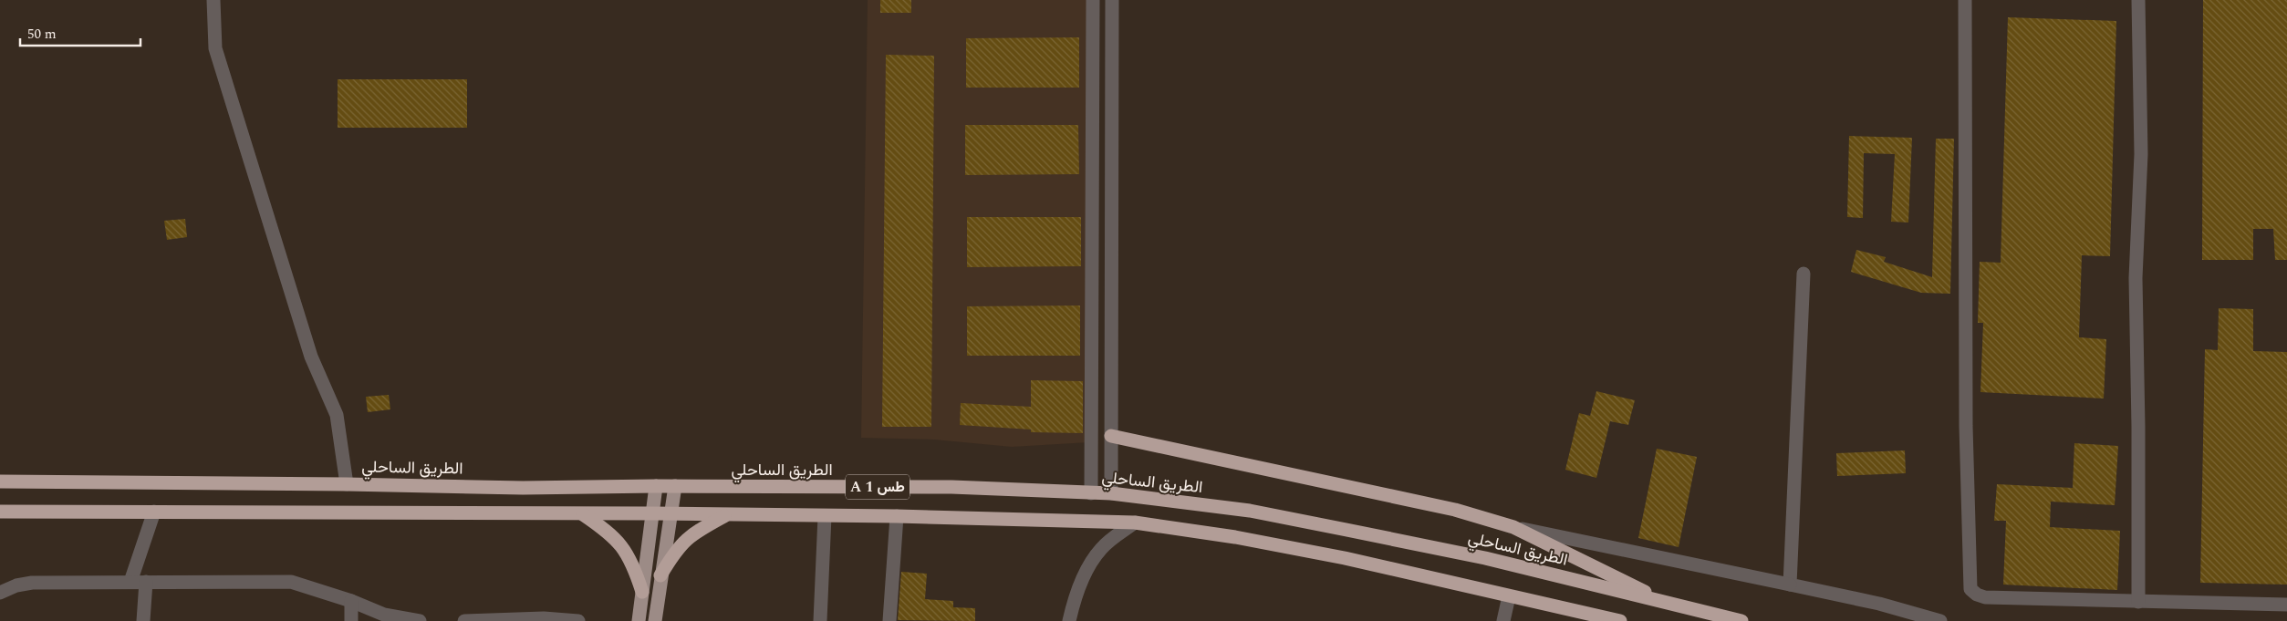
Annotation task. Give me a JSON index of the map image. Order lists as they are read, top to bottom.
{
  "streets": {
    "highway": ["الطريق الساحلي", "A 1 طس"]
  },
  "scale_bar": "50 m"
}
